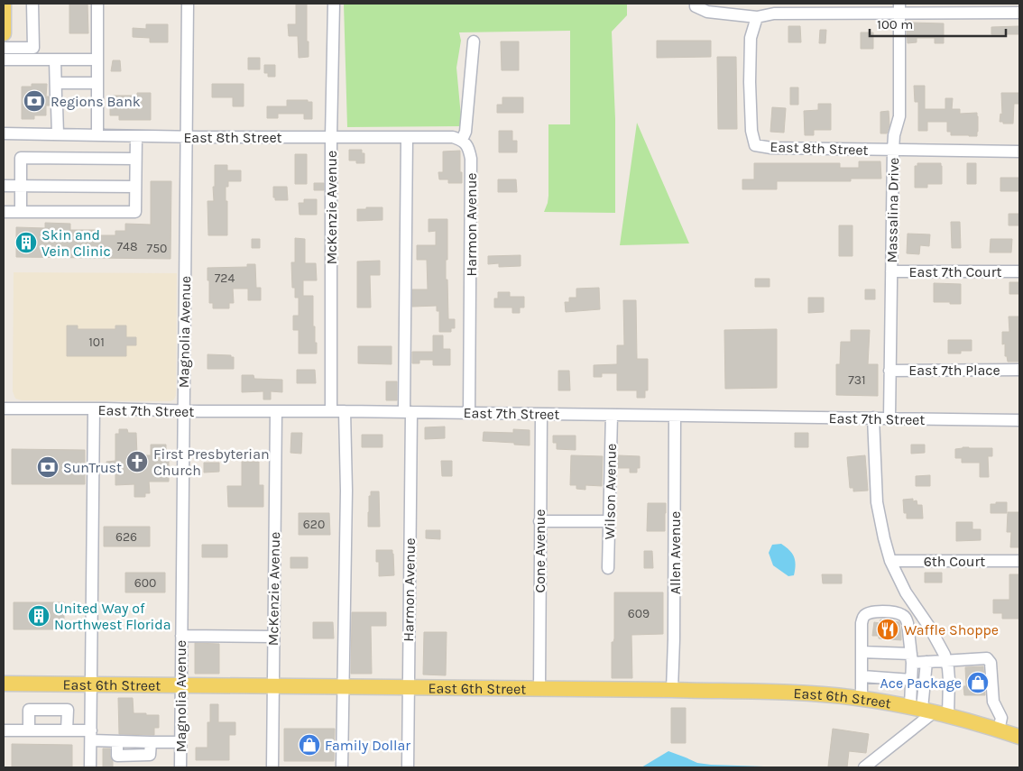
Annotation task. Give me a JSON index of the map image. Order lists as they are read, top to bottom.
{
  "streets": {
    "main road": ["East 6th Street"],
    "street": [
      "East 8th Street",
      "McKenzie Avenue",
      "Massalina Drive",
      "Harmon Avenue",
      "East 7th Court",
      "Magnolia Avenue",
      "East 7th Place",
      "East 7th Street",
      "Wilson Avenue",
      "Cone Avenue",
      "Allen Avenue",
      "6th Court"
    ]
  },
  "crossings": [
    ["East 8th Street", "McKenzie Avenue"],
    ["East 8th Street", "Massalina Drive"],
    ["East 8th Street", "Harmon Avenue"],
    ["East 8th Street", "Magnolia Avenue"],
    ["McKenzie Avenue", "East 7th Street"],
    ["McKenzie Avenue", "East 6th Street"],
    ["Massalina Drive", "East 7th Court"],
    ["Massalina Drive", "East 7th Place"],
    ["Massalina Drive", "East 7th Street"],
    ["Harmon Avenue", "East 7th Street"],
    ["Harmon Avenue", "East 6th Street"],
    ["Magnolia Avenue", "East 7th Street"],
    ["Magnolia Avenue", "East 6th Street"],
    ["East 7th Street", "Wilson Avenue"],
    ["East 7th Street", "Cone Avenue"],
    ["East 7th Street", "Allen Avenue"],
    ["Cone Avenue", "East 6th Street"],
    ["Allen Avenue", "East 6th Street"]
  ],
  "places": {
    "bank": ["Regions Bank", "SunTrust"],
    "building": ["Skin and Vein Clinic", "United Way of Northwest Florida"],
    "church": ["First Presbyterian Church"],
    "restaurant": ["Waffle Shoppe"],
    "shop": ["Ace Package", "Family Dollar"]
  },
  "house_numbers": [
    "748",
    "750",
    "724",
    "101",
    "731",
    "620",
    "626",
    "600",
    "609"
  ],
  "scale_bar": "100 m"
}
